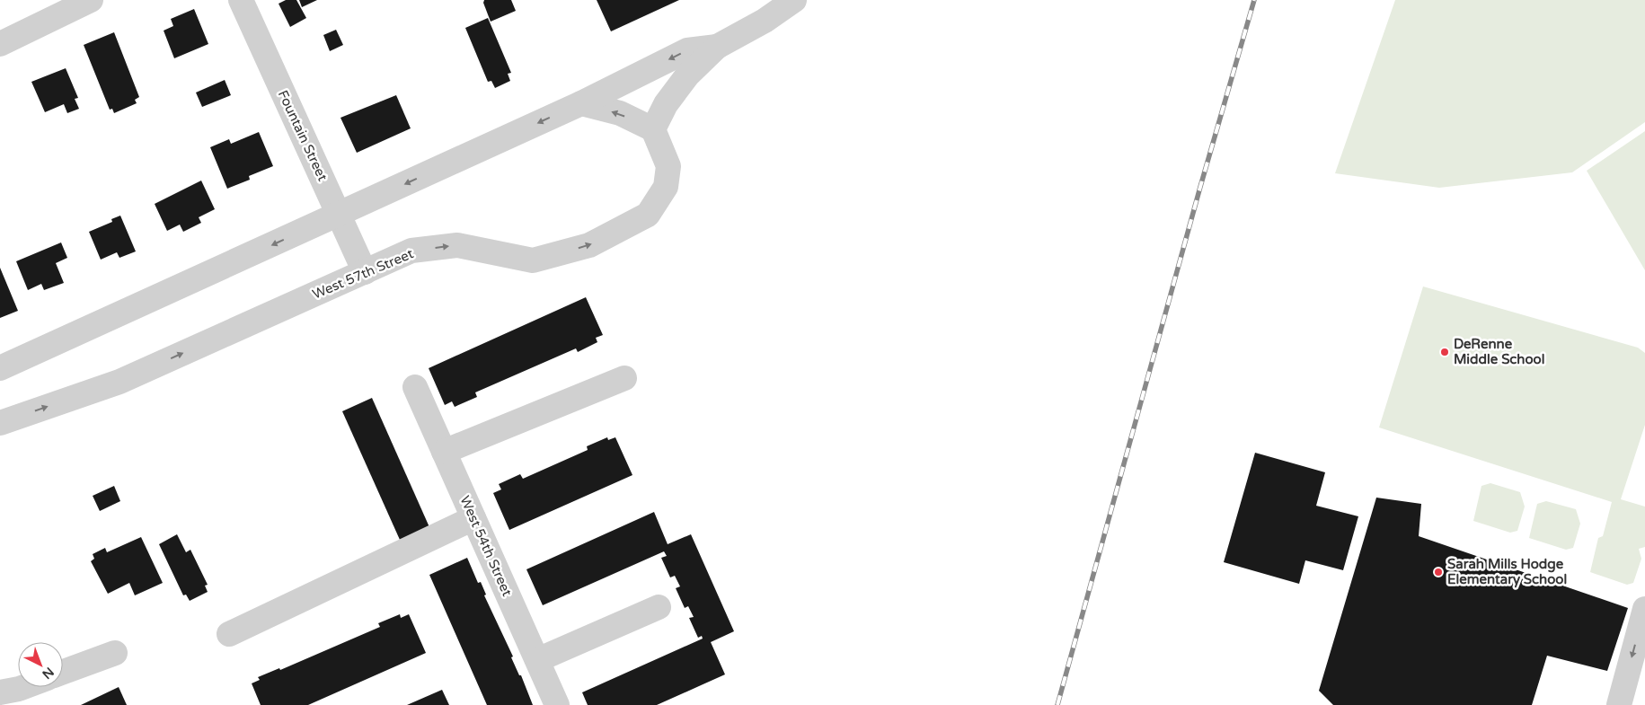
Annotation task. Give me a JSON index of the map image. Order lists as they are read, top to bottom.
{
  "streets": {
    "street": ["Fountain Street", "West 57th Street", "West 54th Street"]
  },
  "crossings": [
    ["Fountain Street", "West 57th Street"]
  ],
  "places": ["DeRenne Middle School", "Sarah Mills Hodge Elementary School"],
  "north": "bottom right"
}
